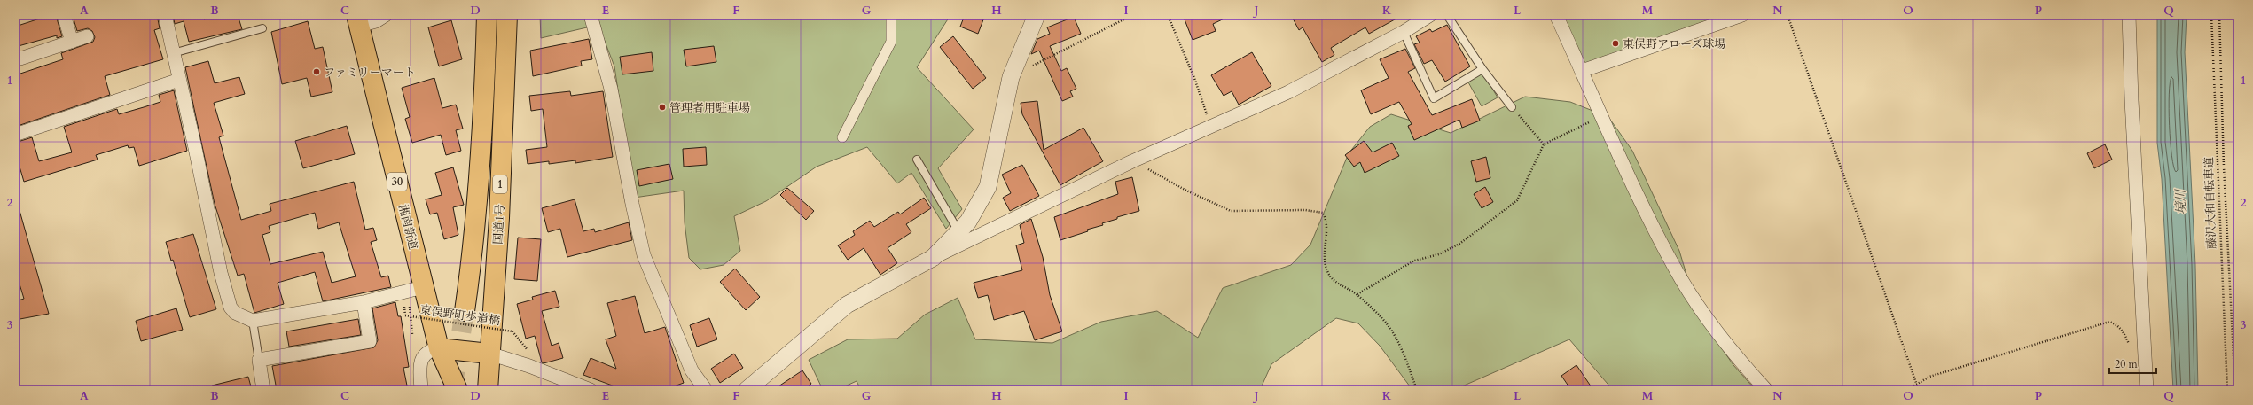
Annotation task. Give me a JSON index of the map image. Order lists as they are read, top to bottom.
{
  "streets": {
    "main road": [
      "30",
      "1",
      "国道1号",
      "湘南新道"
    ],
    "path": ["藤沢大和自転車道", "東俣野町歩道橋"]
  },
  "water": ["境川"],
  "places": ["東俣野アローズ球場", "ファミリーマート", "管理者用駐車場"],
  "scale_bar": "20 m",
  "grid": {
    "columns": [
      "A",
      "B",
      "C",
      "D",
      "E",
      "F",
      "G",
      "H",
      "I",
      "J",
      "K",
      "L",
      "M",
      "N",
      "O",
      "P",
      "Q"
    ],
    "rows": ["1", "2", "3"]
  }
}
